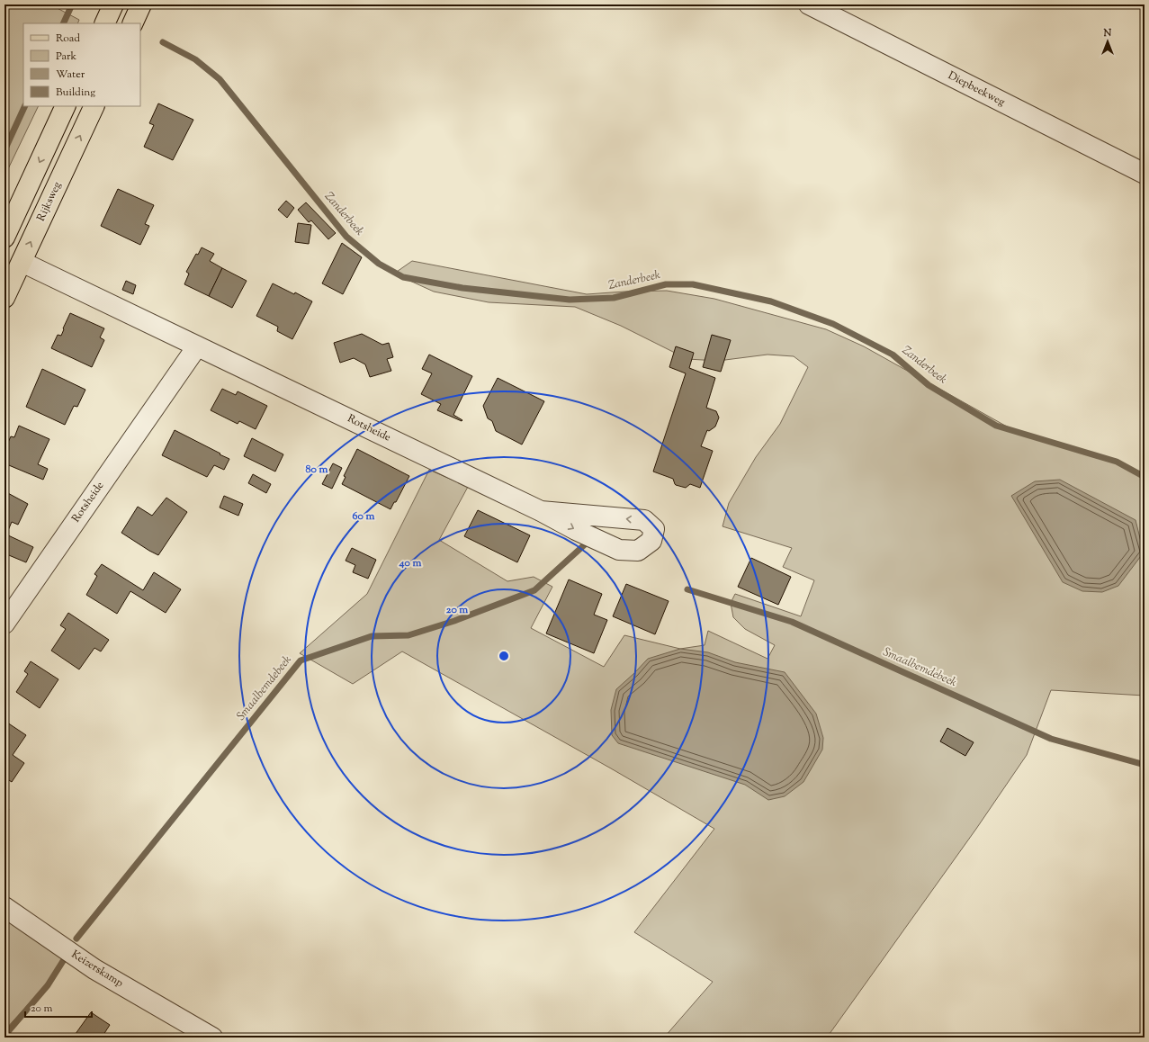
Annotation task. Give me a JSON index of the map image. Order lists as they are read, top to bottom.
{
  "streets": {
    "main road": ["Rijksweg"],
    "street": ["Diepbeekweg", "Rotsheide", "Keizerskamp"]
  },
  "crossings": [
    ["Rijksweg", "Rotsheide"]
  ],
  "water": ["Zanderbeek", "Smaalbemdebeek"],
  "legend": [
    "Road",
    "Park",
    "Water",
    "Building"
  ],
  "scale_bar": "20 m",
  "north": "top",
  "rings": [
    "80 m",
    "60 m",
    "40 m",
    "20 m"
  ]
}
